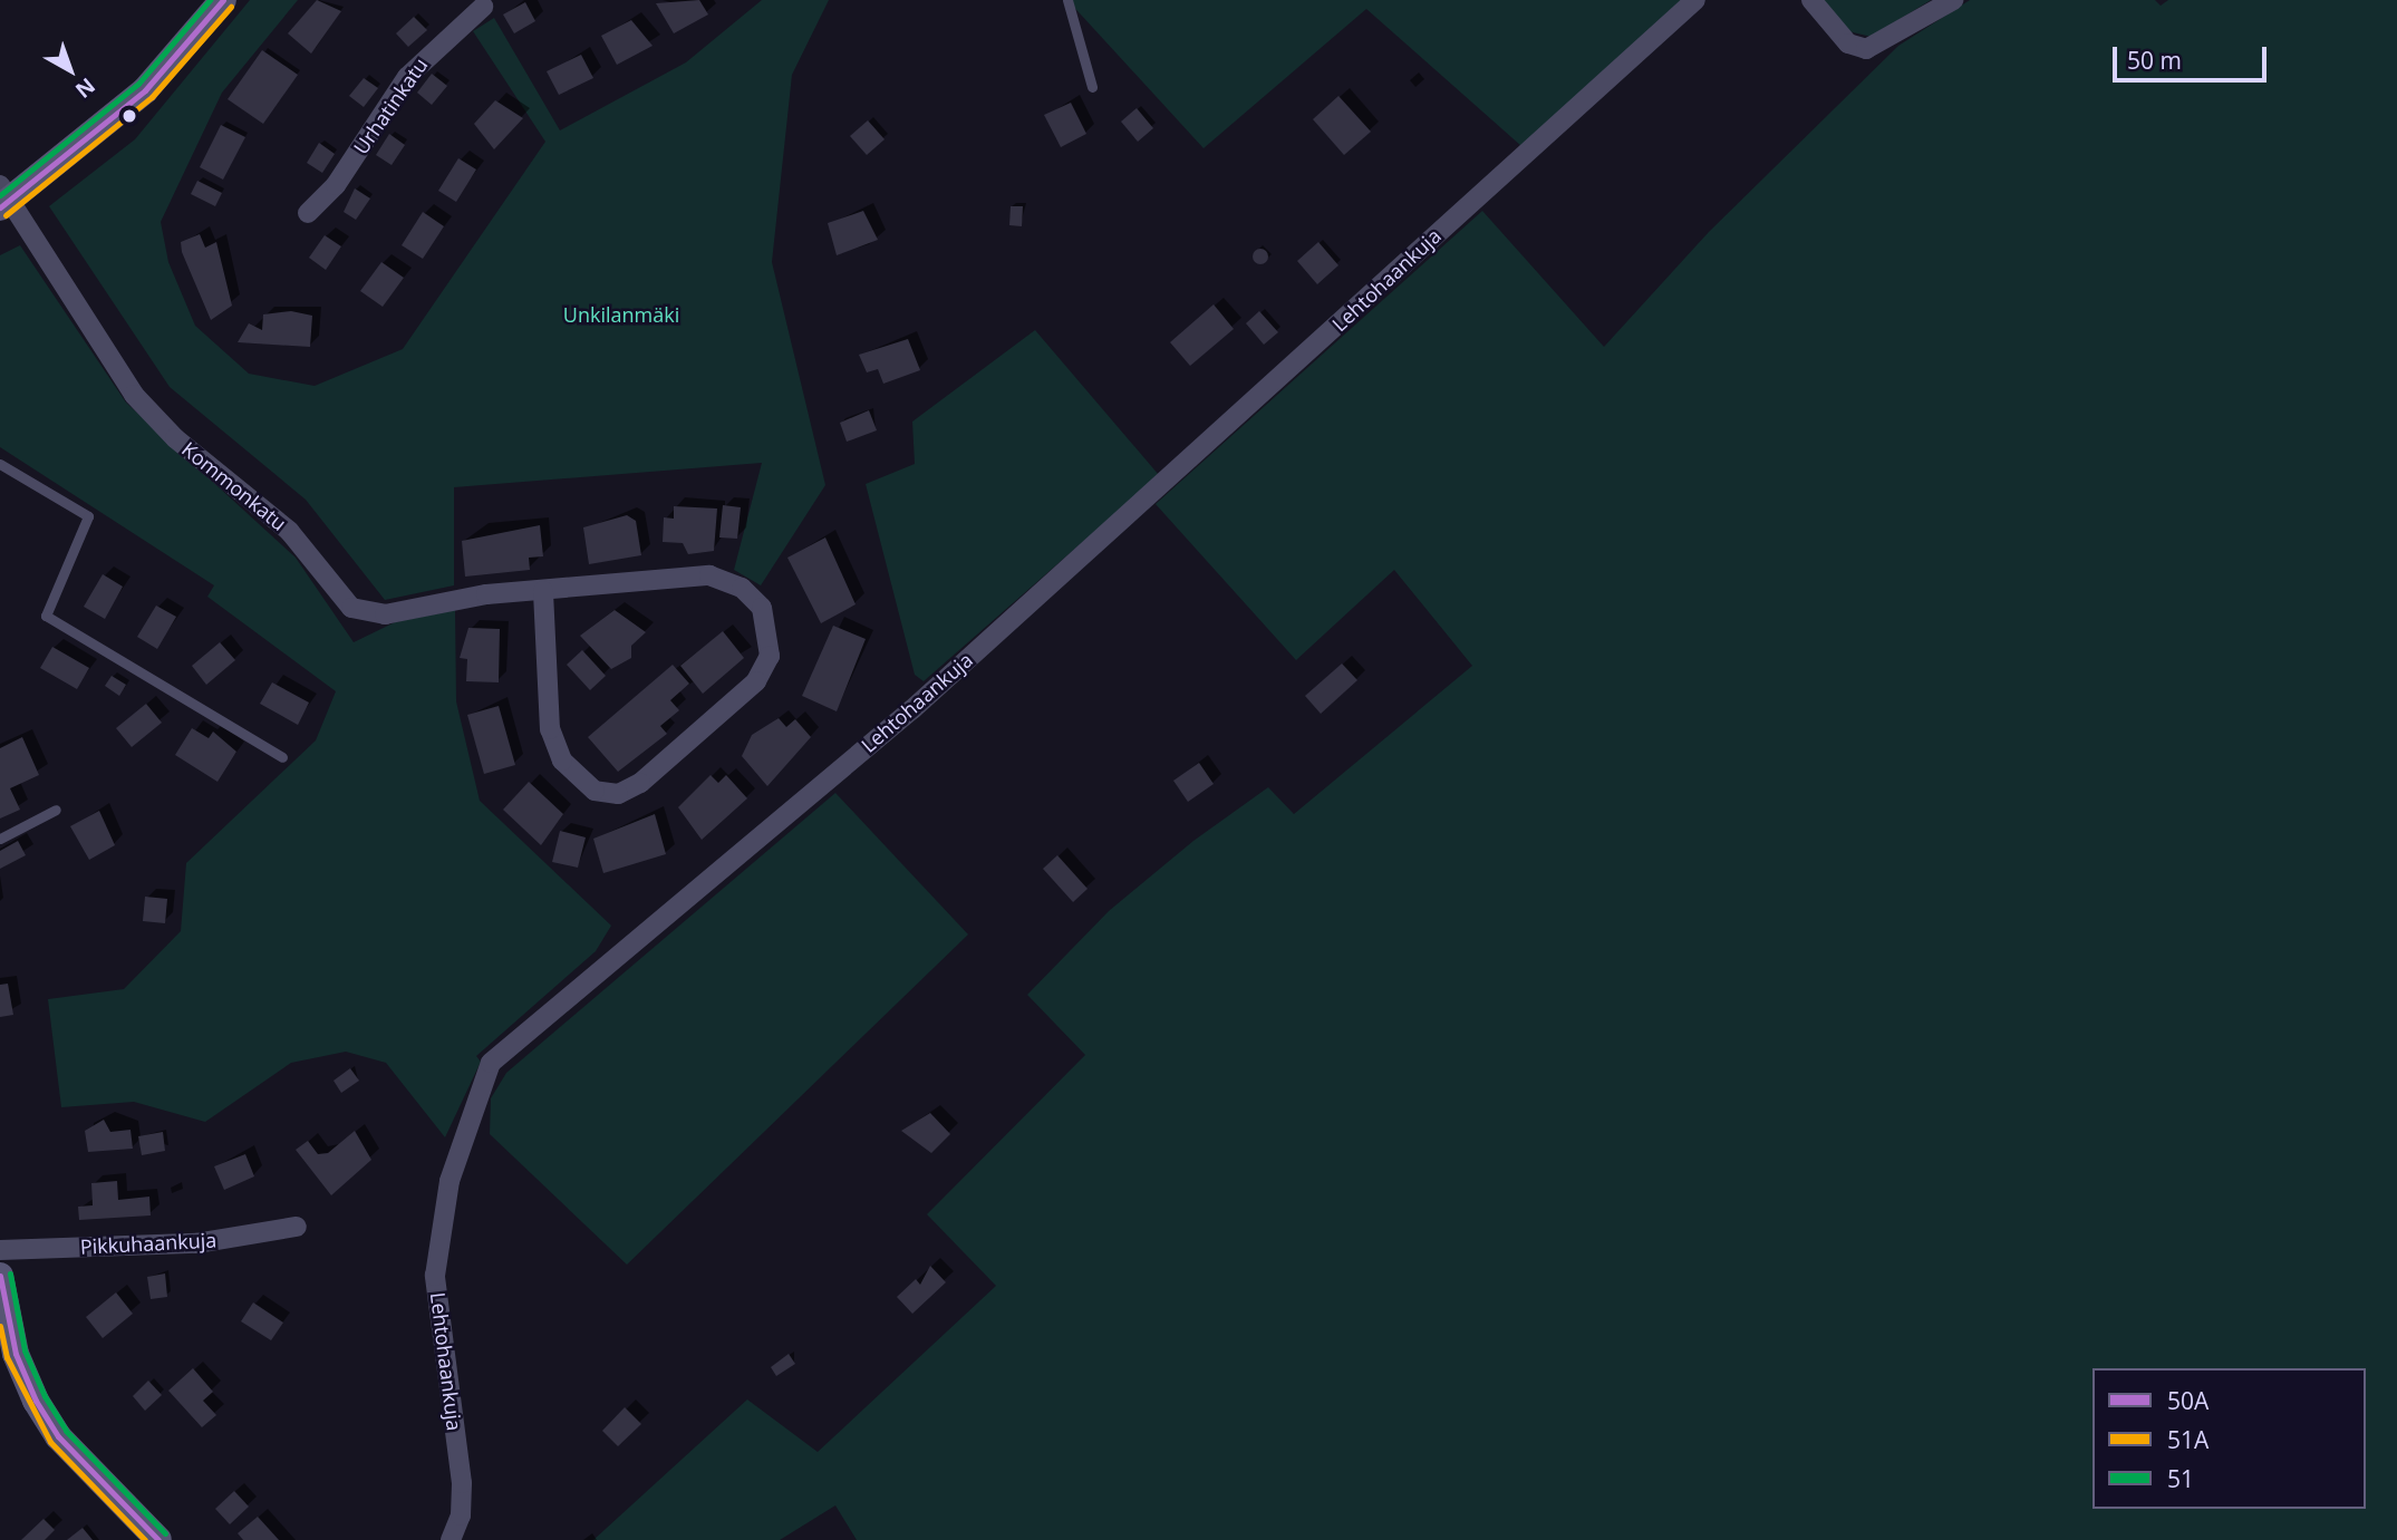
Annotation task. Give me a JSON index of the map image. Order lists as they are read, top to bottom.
{
  "streets": {
    "street": [
      "Urhatinkatu",
      "Lehtohaankuja",
      "Kommonkatu",
      "Pikkuhaankuja"
    ]
  },
  "parks": ["Unkilanmäki"],
  "lines": ["transit line 50A", "transit line 51", "transit line 51A"],
  "legend": ["50A", "51A", "51"],
  "scale_bar": "50 m",
  "north": "bottom right"
}
